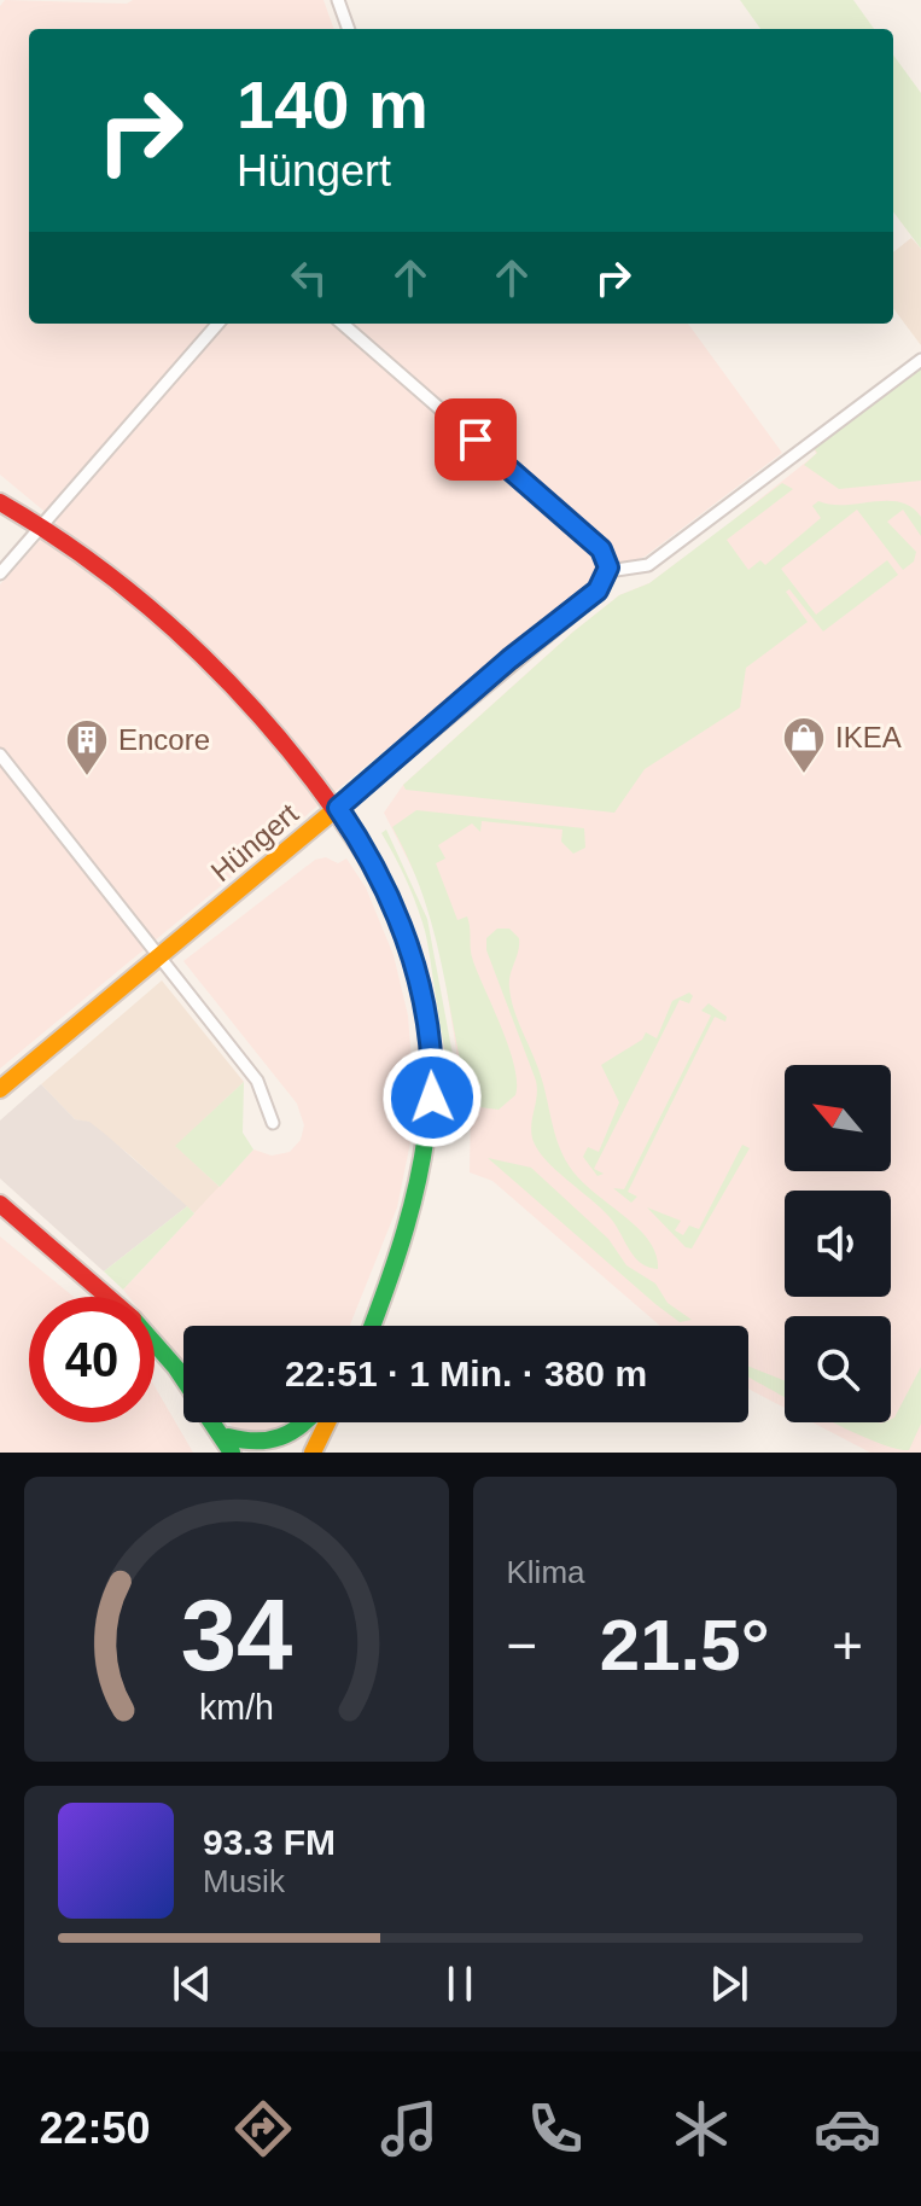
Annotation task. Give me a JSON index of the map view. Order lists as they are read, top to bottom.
{
  "streets": {
    "street": ["Hüngert"]
  },
  "places": {
    "shop": ["IKEA"],
    "building": ["Encore"]
  },
  "north": "top left",
  "page": {
    "turn": ["140 m", "Hüngert"],
    "limit": "40",
    "trip": "22:51 · 1 Min. · 380 m",
    "tile": "Klima",
    "heat": ["−", "21.5°", "+"],
    "song": ["93.3 FM", "Musik"],
    "tabs": "22:50",
    "gauge": ["34", "km/h"]
  }
}
